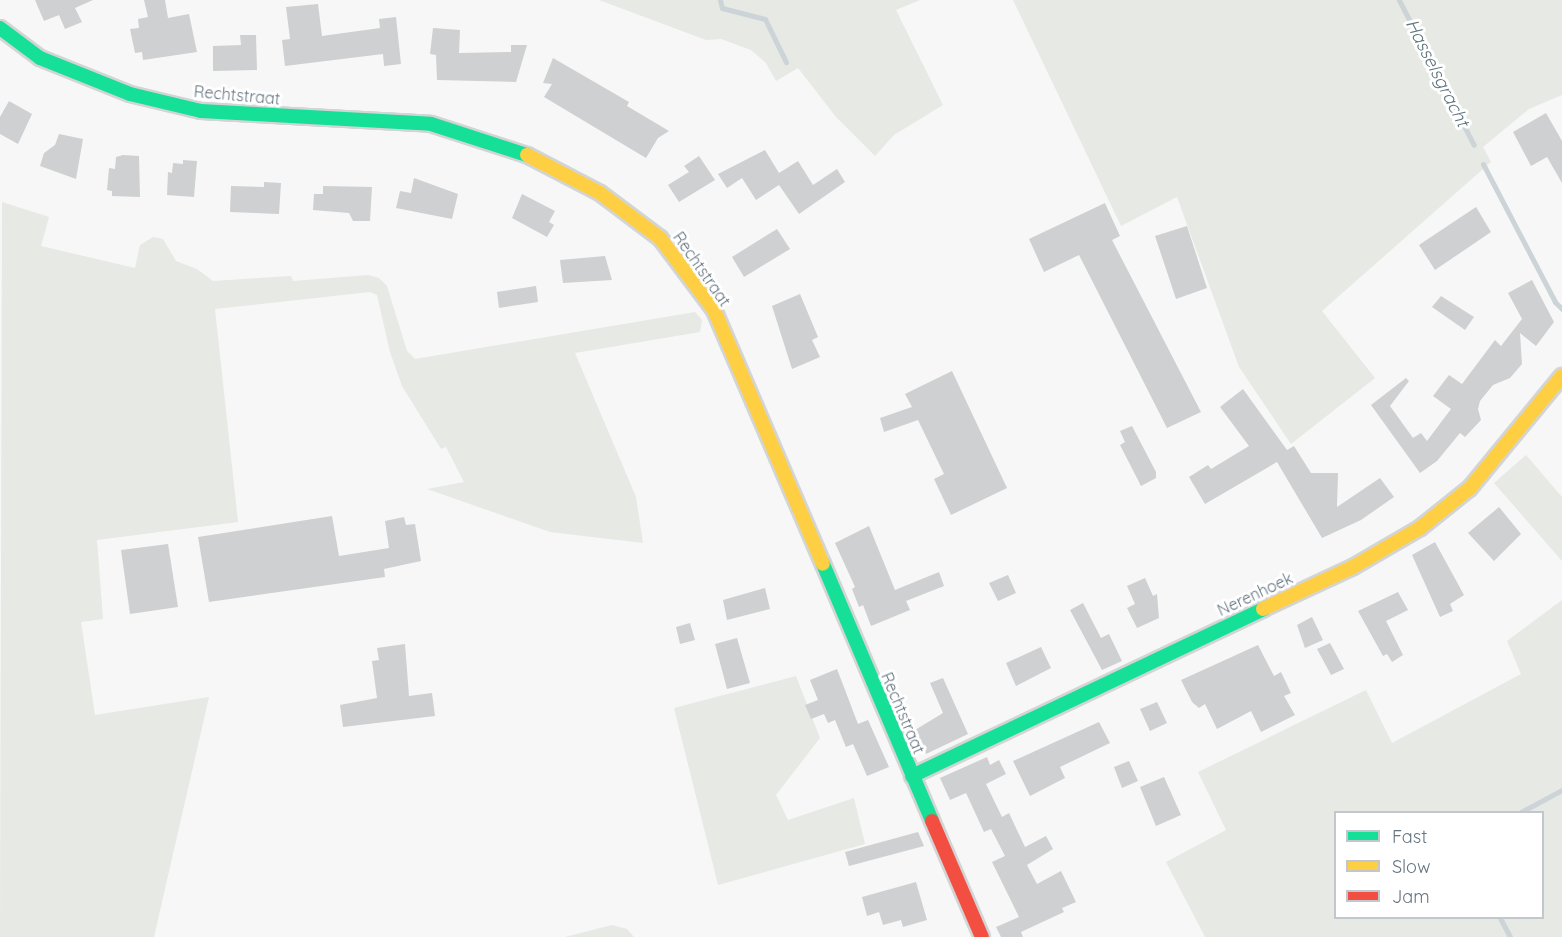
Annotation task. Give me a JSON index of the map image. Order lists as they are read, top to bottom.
{
  "streets": {
    "street": ["Rechtstraat", "Nerenhoek"]
  },
  "crossings": [
    ["Rechtstraat", "Nerenhoek"]
  ],
  "water": ["Hasselsgracht"],
  "legend": ["Fast", "Slow", "Jam"]
}
